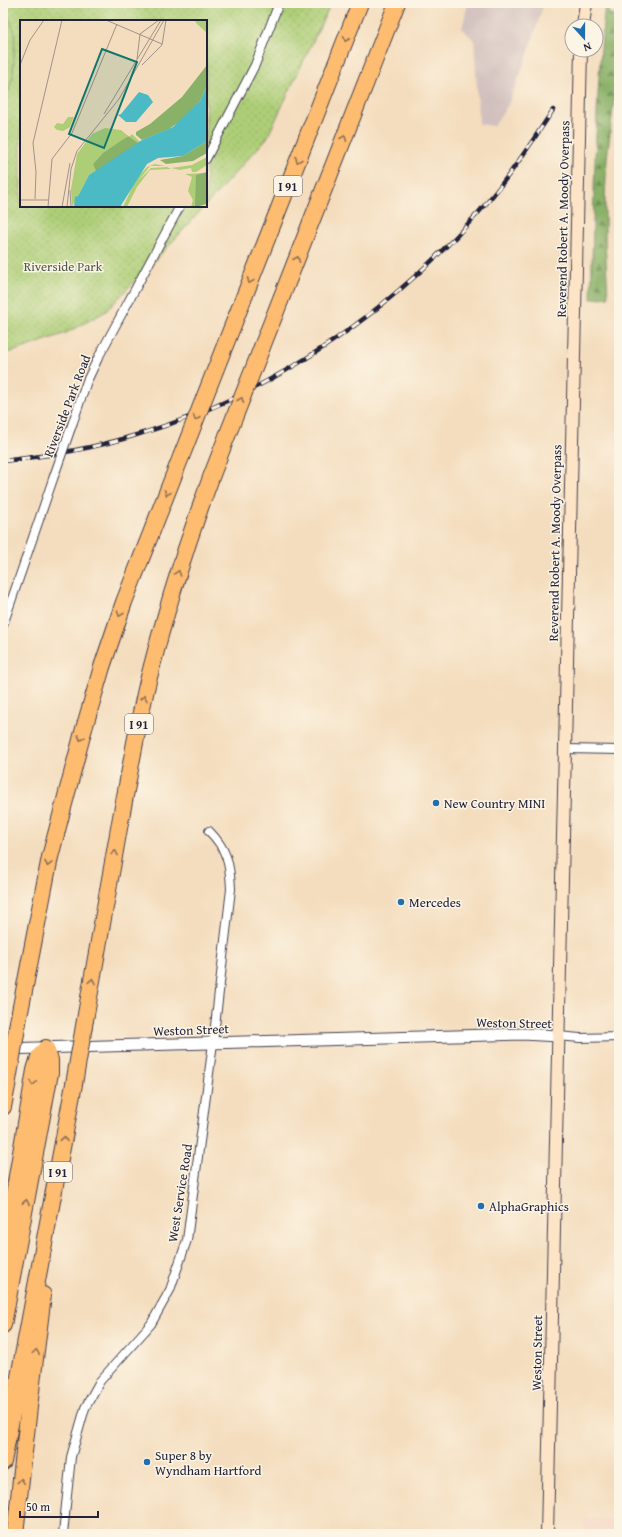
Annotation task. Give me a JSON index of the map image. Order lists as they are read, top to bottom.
{
  "streets": {
    "highway": ["I 91"],
    "main road": ["Reverend Robert A. Moody Overpass", "Weston Street"],
    "street": ["Riverside Park Road", "West Service Road"]
  },
  "crossings": [
    ["Reverend Robert A. Moody Overpass", "Weston Street"],
    ["Weston Street", "West Service Road"]
  ],
  "parks": ["Riverside Park"],
  "places": [
    "New Country MINI",
    "Mercedes",
    "AlphaGraphics",
    "Super 8 by Wyndham Hartford"
  ],
  "scale_bar": "50 m",
  "north": "bottom"
}
